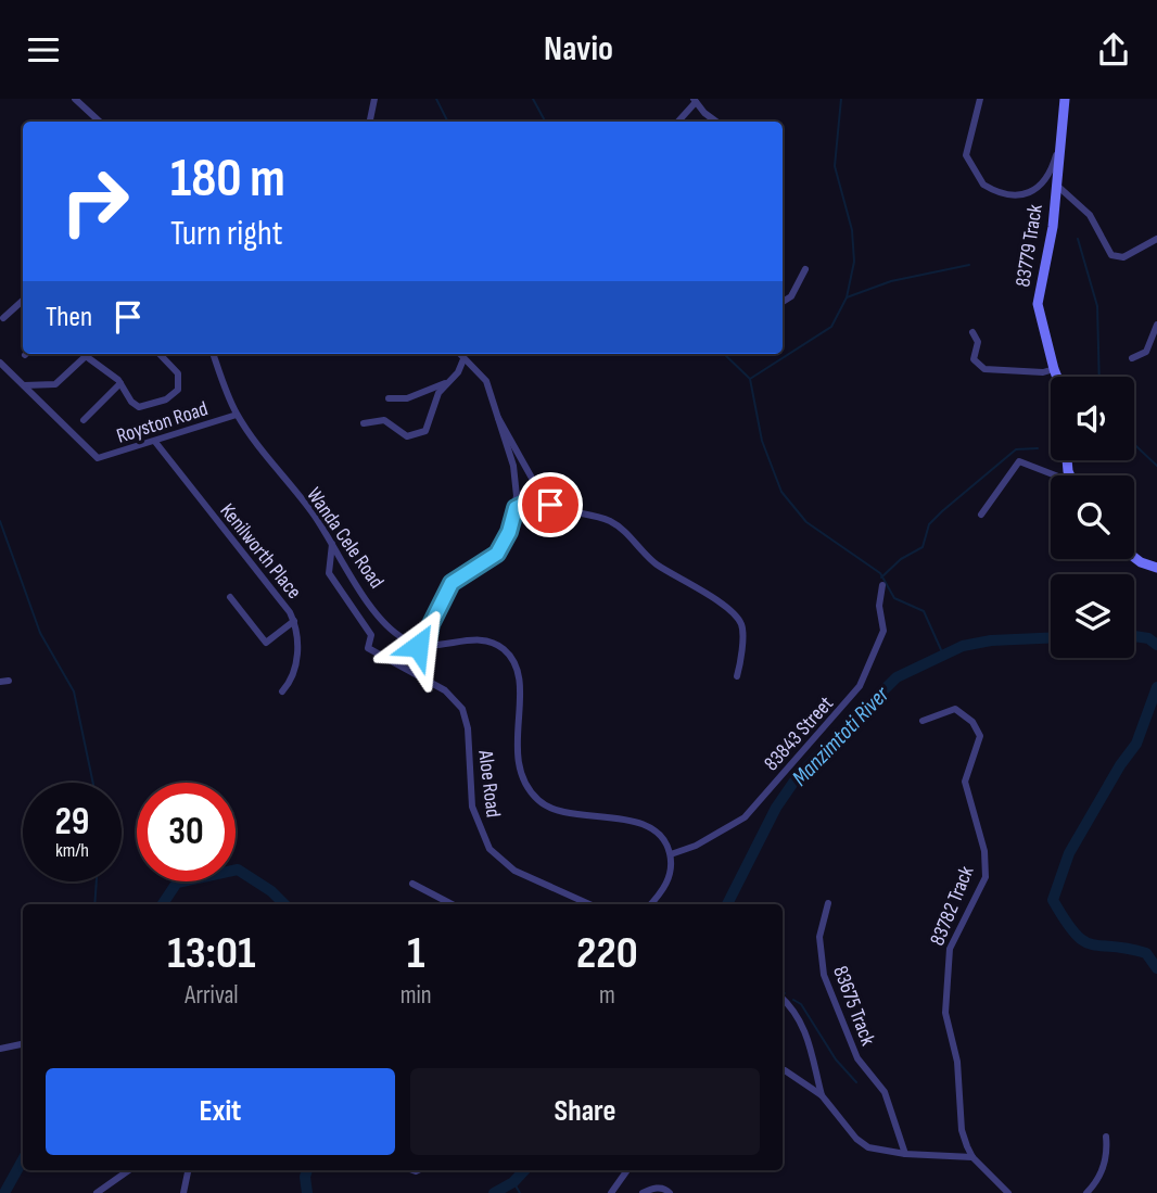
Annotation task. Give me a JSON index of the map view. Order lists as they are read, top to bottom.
{
  "streets": {
    "street": [
      "83779 Track",
      "Royston Road",
      "Wanda Cele Road",
      "Kenilworth Place",
      "83843 Street",
      "Aloe Road",
      "83782 Track",
      "83675 Track"
    ]
  },
  "crossings": [
    ["Royston Road", "Wanda Cele Road"],
    ["Royston Road", "Kenilworth Place"],
    ["Wanda Cele Road", "Aloe Road"]
  ],
  "water": ["Manzimtoti River"],
  "page": {
    "header": "Navio",
    "turn": ["180 m", "Turn right"],
    "then": "Then",
    "speed": "29 km/h",
    "limit": "30",
    "eta": [
      "13:01",
      "Arrival",
      "1",
      "min",
      "220",
      "m"
    ],
    "buttons": ["Exit", "Share"]
  }
}
